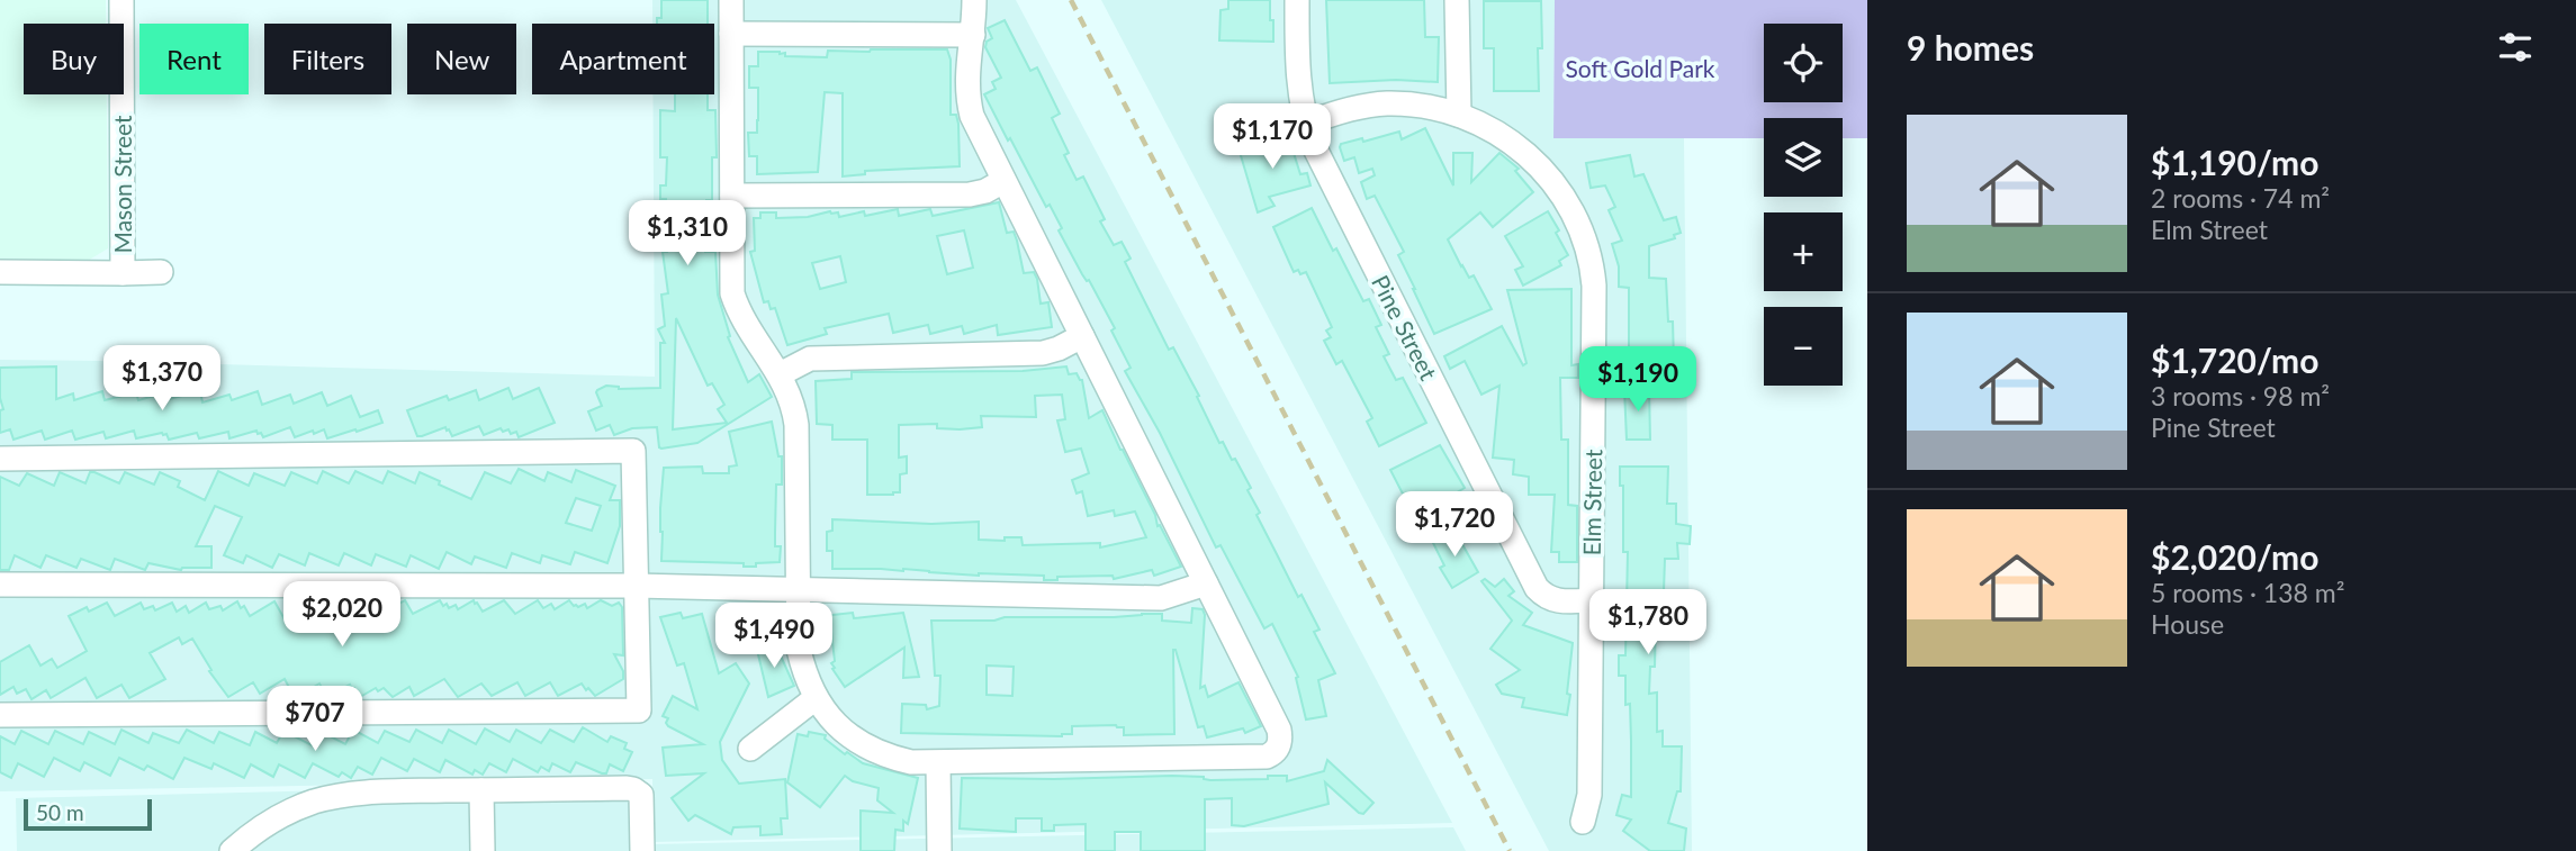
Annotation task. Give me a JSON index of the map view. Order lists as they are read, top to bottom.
{
  "streets": {
    "street": ["Mason Street", "Pine Street", "Elm Street"]
  },
  "crossings": [
    ["Pine Street", "Elm Street"]
  ],
  "parks": ["Soft Gold Park"],
  "scale_bar": "50 m",
  "page": {
    "heading": "9 homes",
    "map_buttons": ["+", "−"],
    "chip": [
      "Buy",
      "Rent",
      "Filters",
      "New",
      "Apartment"
    ],
    "list": [
      {
        "name": "$1,190/mo",
        "note": "2 rooms · 74 m² · Elm Street"
      },
      {
        "name": "$1,720/mo",
        "note": "3 rooms · 98 m² · Pine Street"
      },
      {
        "name": "$2,020/mo",
        "note": "5 rooms · 138 m² · House"
      }
    ],
    "price": [
      "$1,170",
      "$1,310",
      "$1,370",
      "$1,190",
      "$1,720",
      "$2,020",
      "$1,780",
      "$1,490",
      "$707"
    ],
    "scale": "50 m"
  }
}
